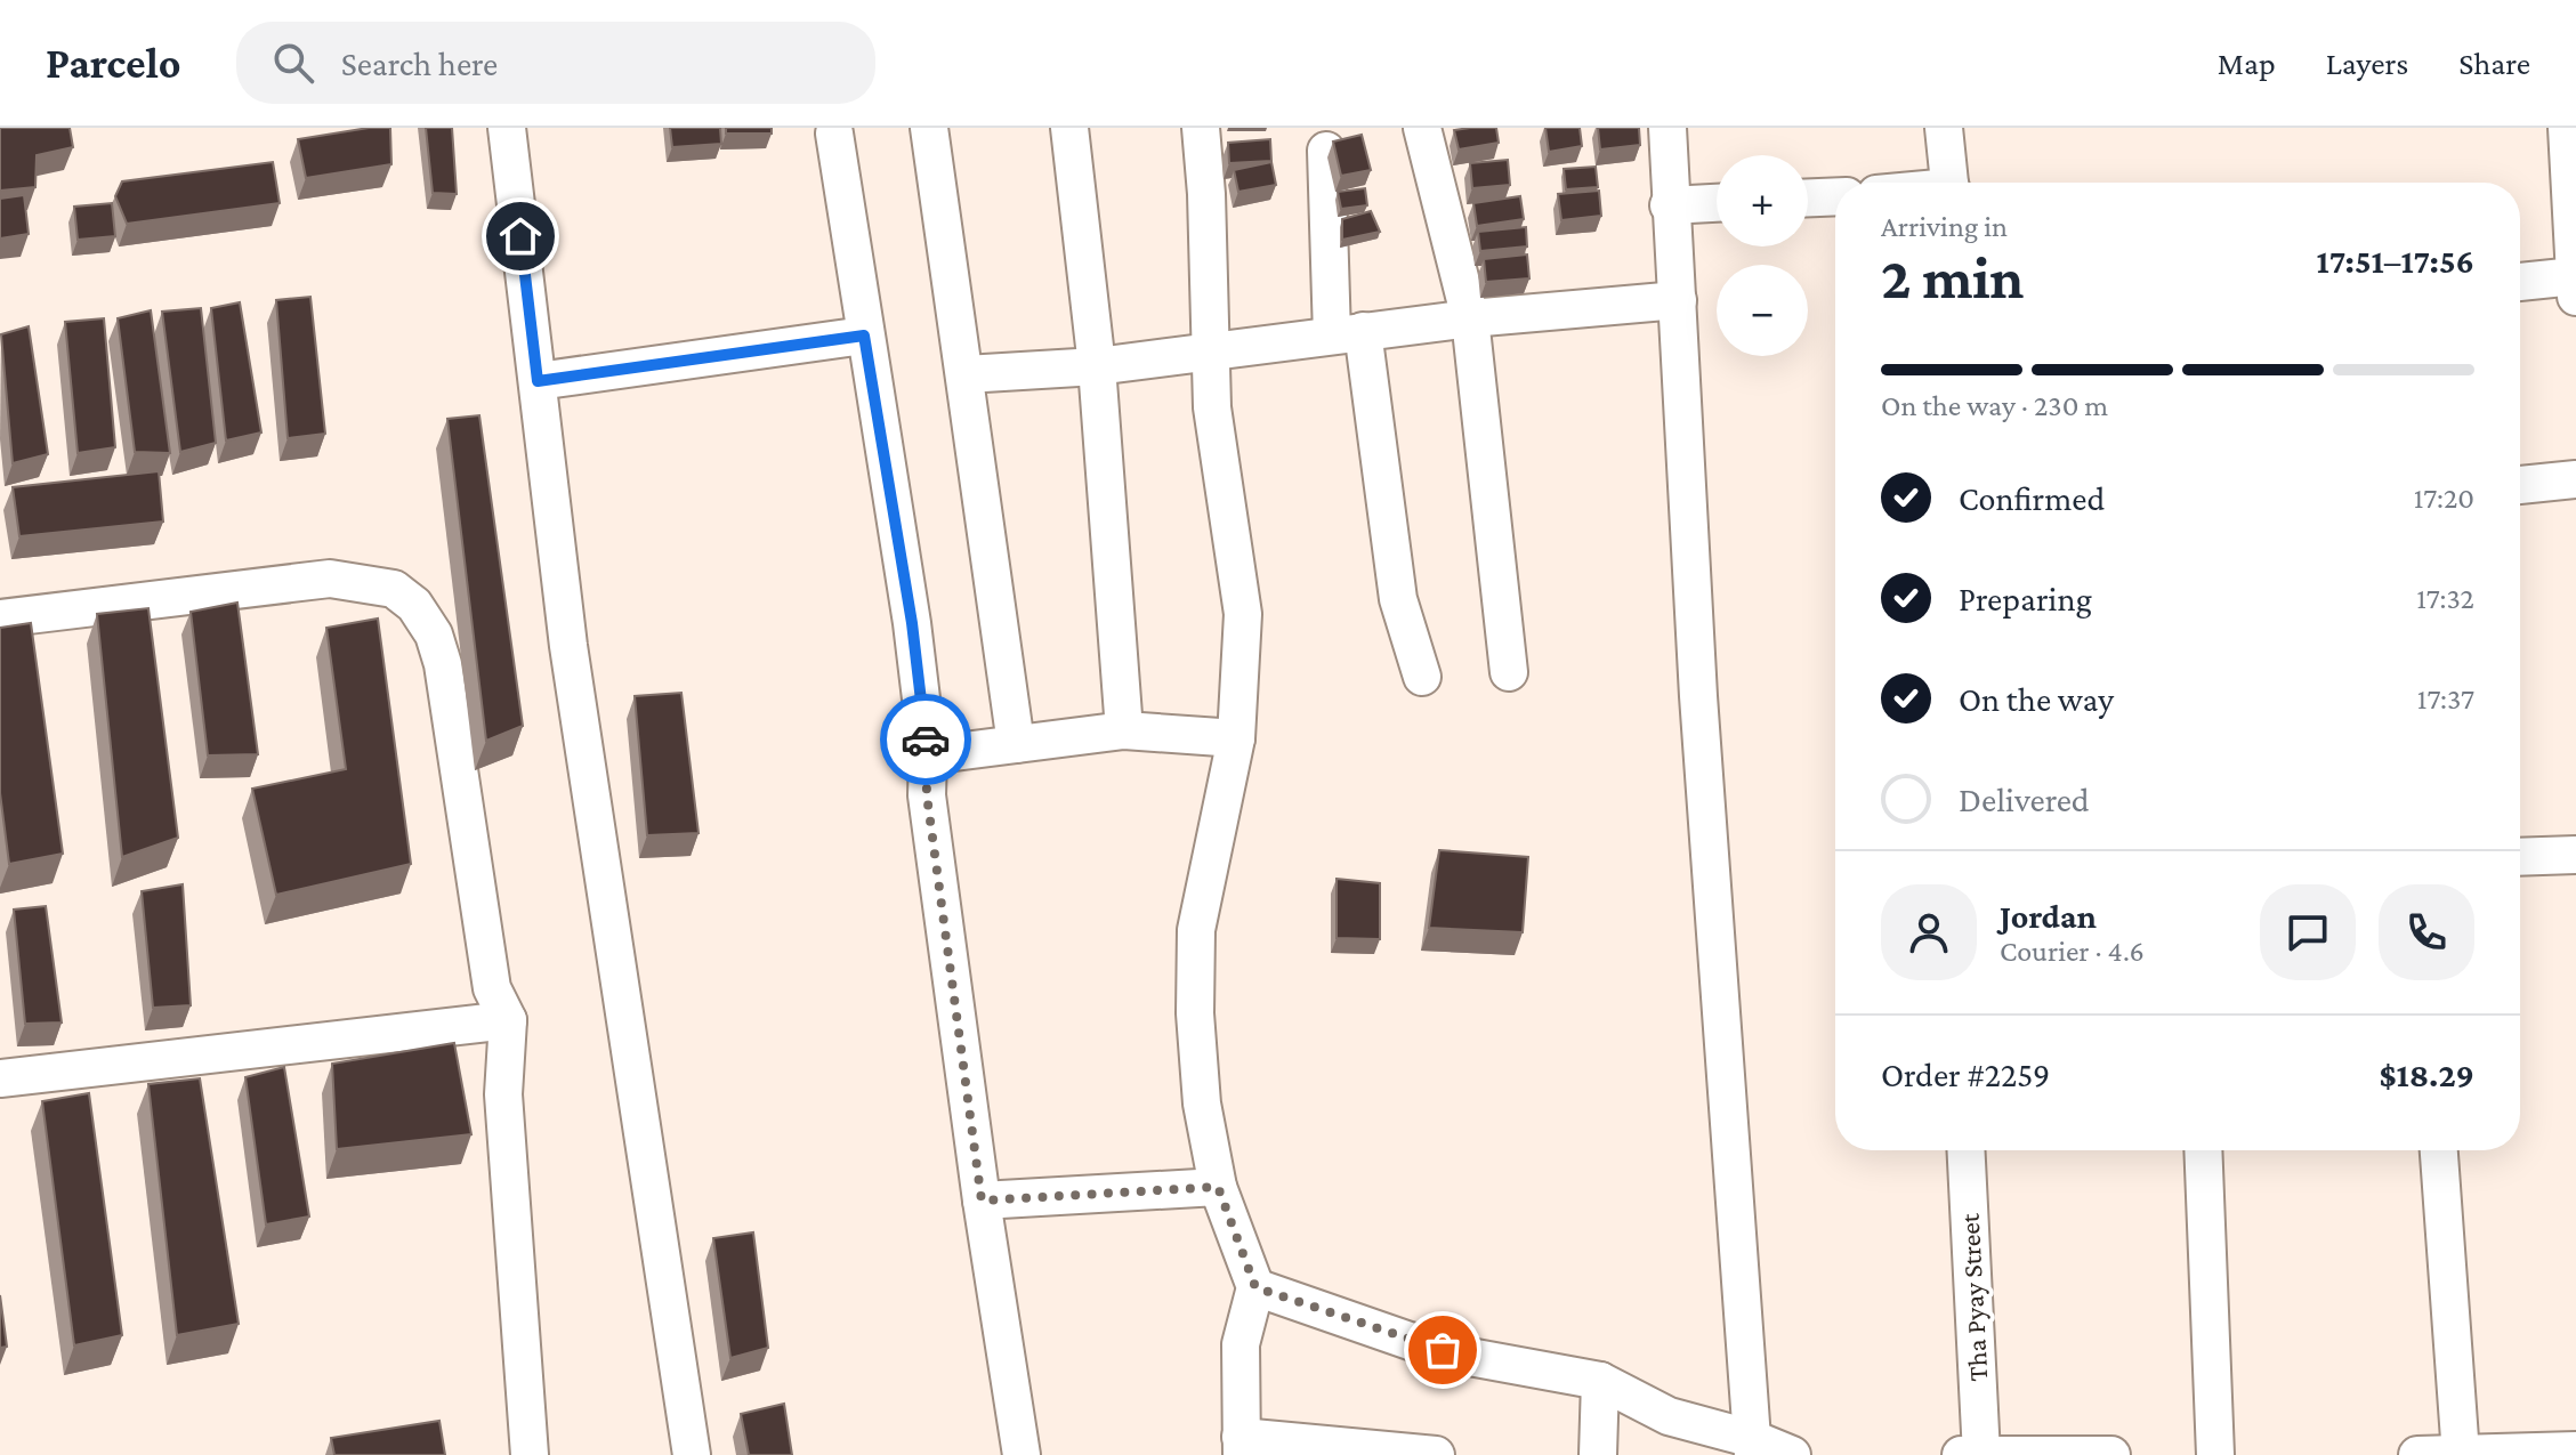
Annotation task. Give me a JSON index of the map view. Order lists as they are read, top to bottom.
{
  "streets": {
    "street": ["Tha Pyay Street"]
  },
  "page": {
    "header": "Parcelo",
    "search": "Search here",
    "nav": ["Map", "Layers", "Share"],
    "map_buttons": ["+", "−"],
    "heading": ["2 min", "Arriving in", "17:51–17:56"],
    "panel": [
      "Jordan",
      "Courier · 4.6",
      "Order #2259",
      "$18.29"
    ],
    "bar": "On the way · 230 m",
    "list": [
      ["Confirmed", "17:20"],
      ["Preparing", "17:32"],
      ["On the way", "17:37"],
      "Delivered"
    ]
  }
}
